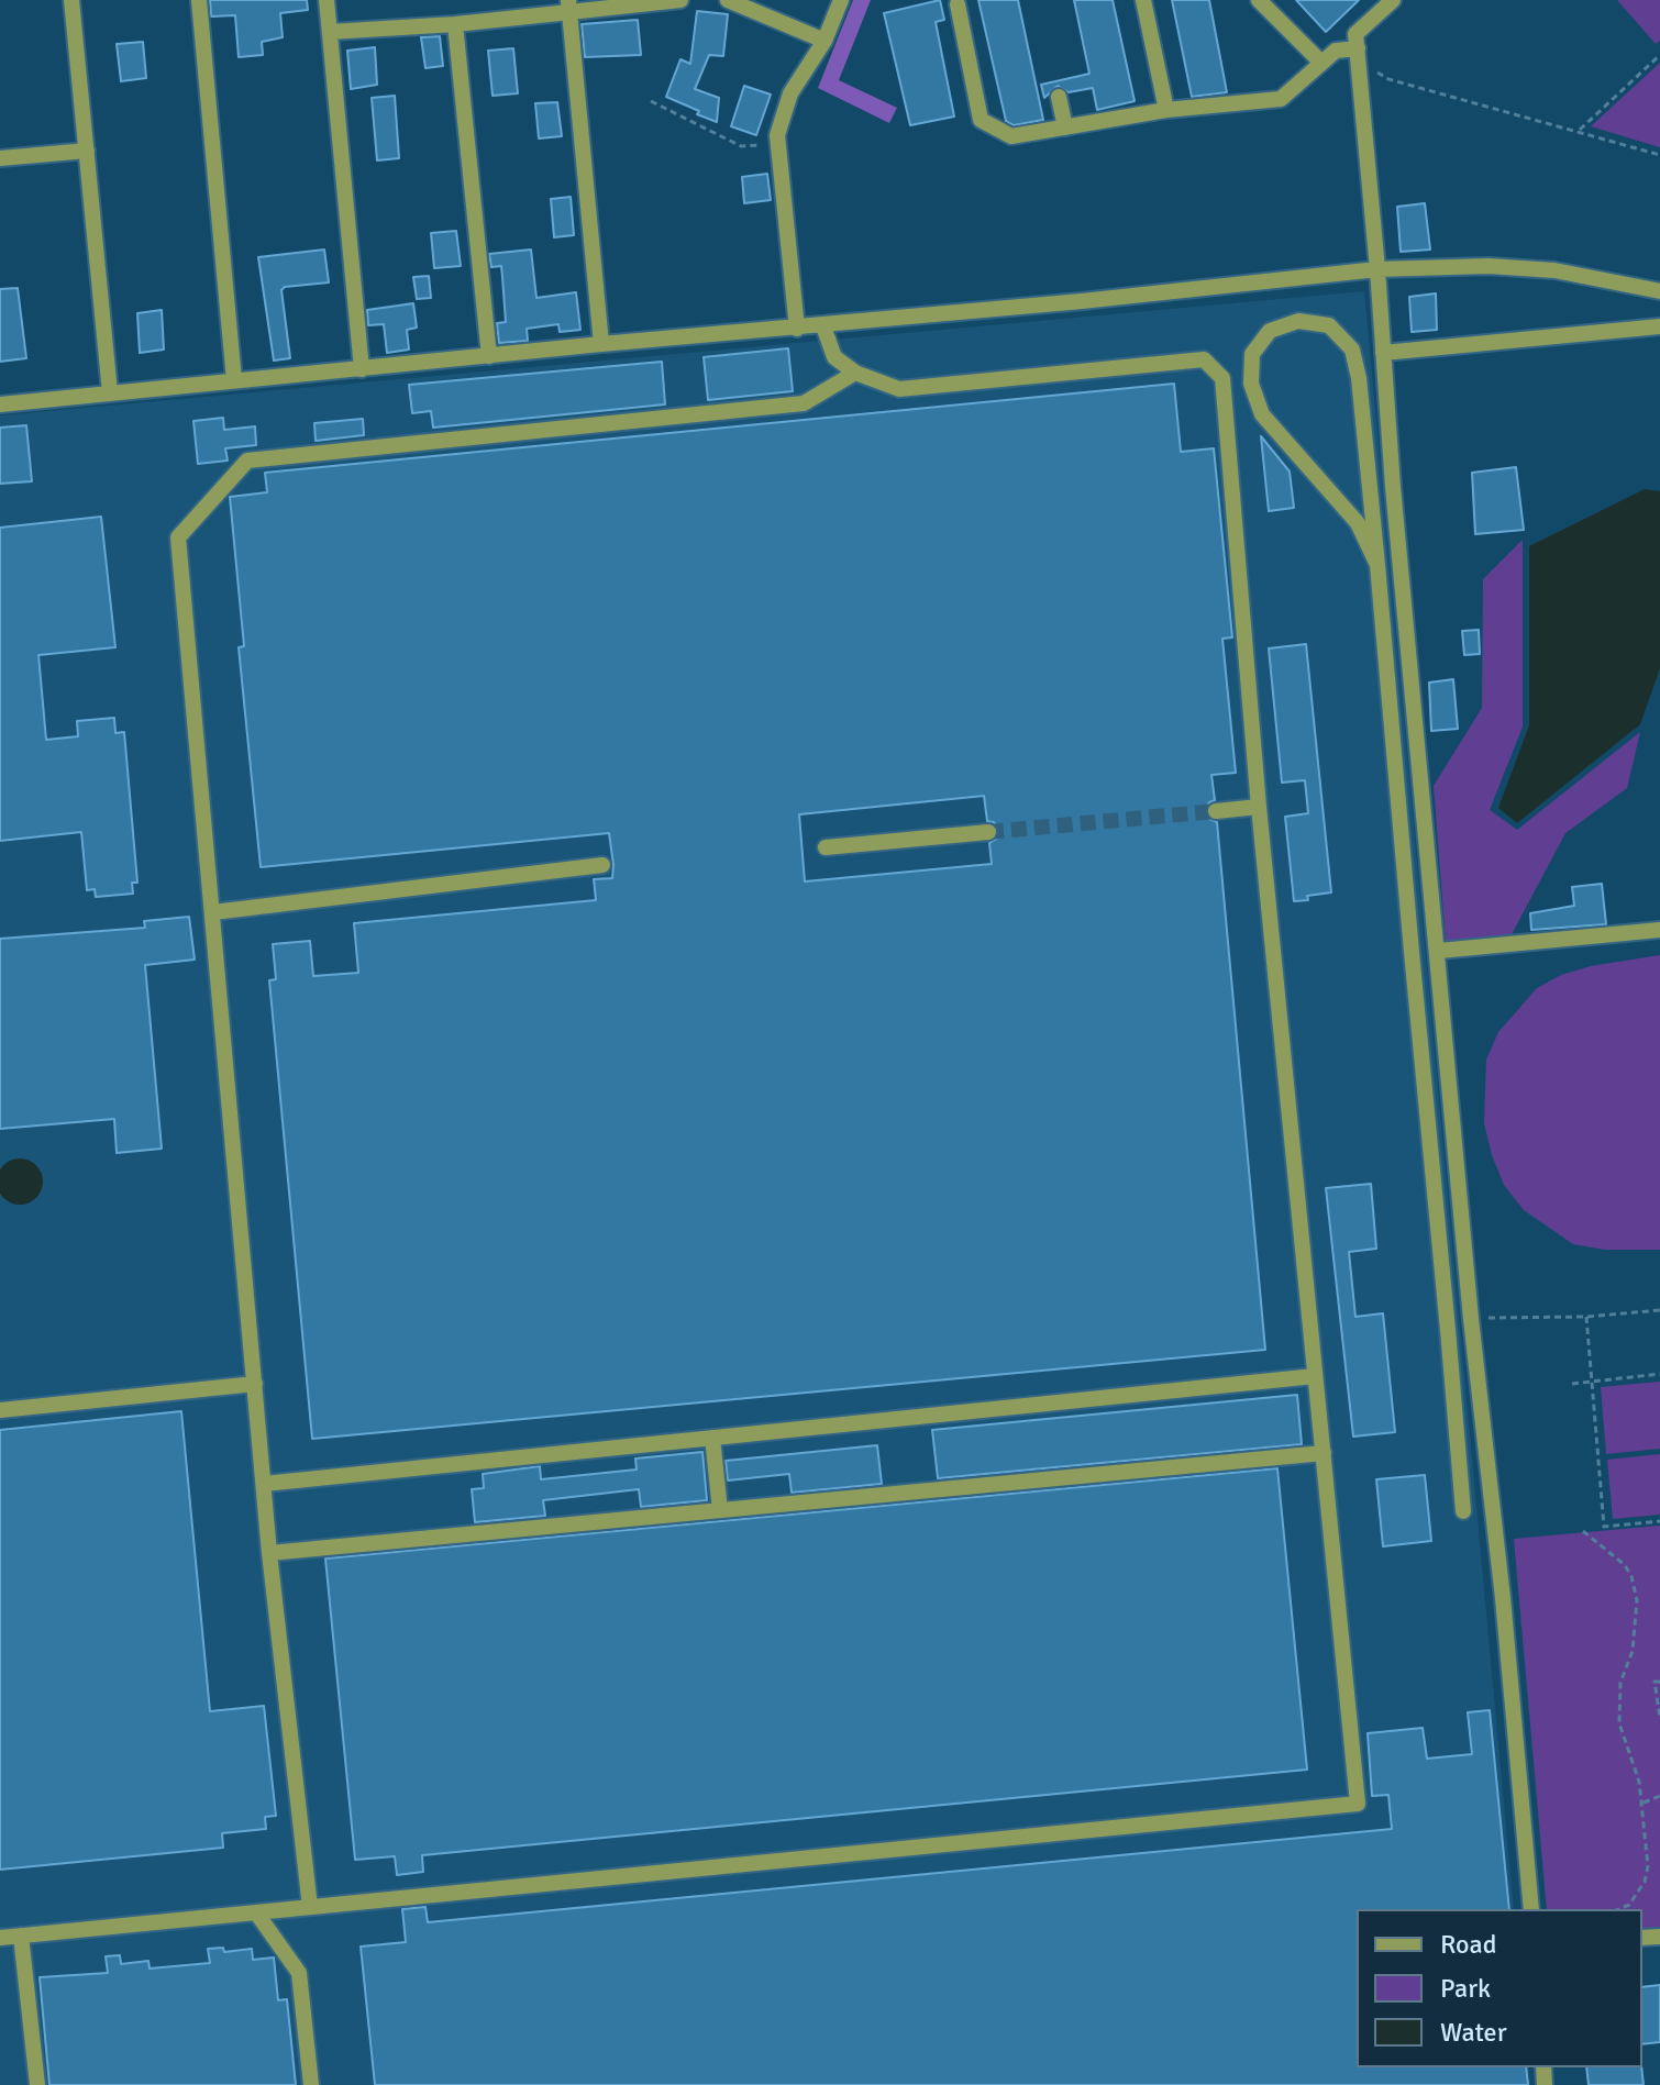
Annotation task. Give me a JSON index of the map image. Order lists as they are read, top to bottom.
{
  "legend": ["Road", "Park", "Water"]
}
